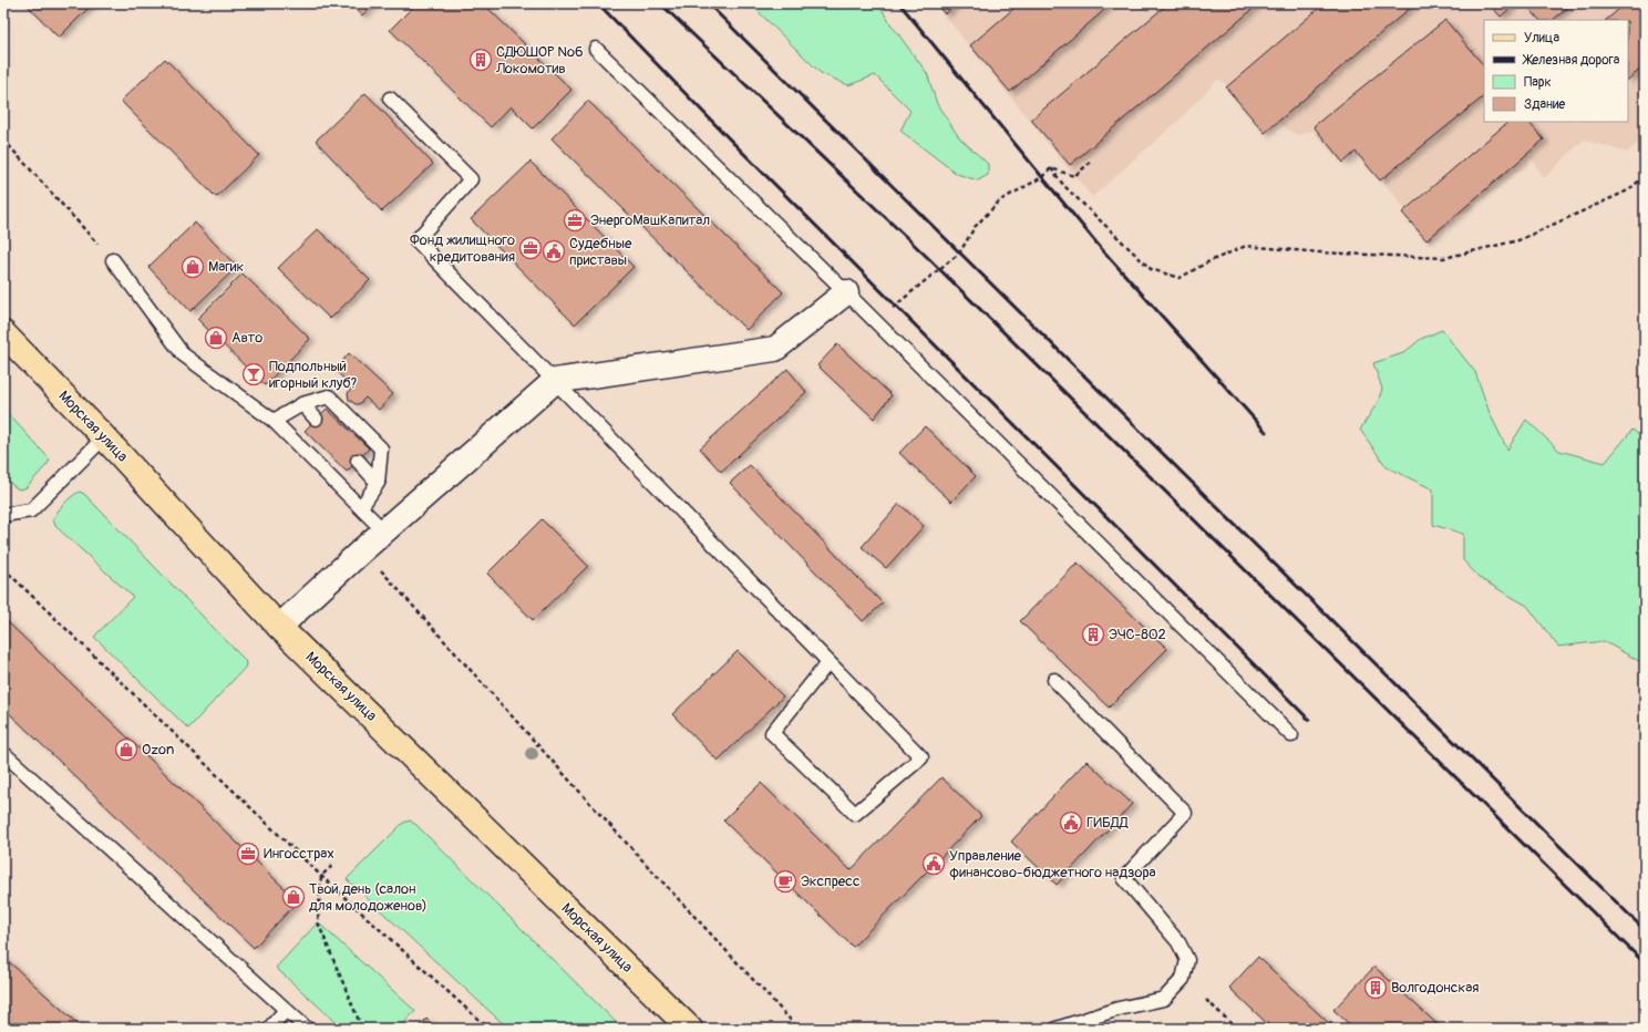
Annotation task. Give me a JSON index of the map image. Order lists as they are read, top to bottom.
{
  "streets": {
    "main road": ["Морская улица"]
  },
  "places": {
    "building": ["СДЮШОР №6 Локомотив", "ЭЧС-802", "Волгодонская"],
    "office": ["ЭнергоМашКапитал", "Фонд жилищного кредитования", "Ингосстрах"],
    "public building": ["Судебные приставы", "ГИБДД", "Управление финансово-бюджетного надзора"],
    "shop": [
      "Магик",
      "Авто",
      "Ozon",
      "Твой день (салон для молодоженов)"
    ],
    "bar": ["Подпольный игорный клуб?"],
    "cafe": ["Экспресс"]
  },
  "legend": [
    "Улица",
    "Железная дорога",
    "Парк",
    "Здание"
  ]
}
